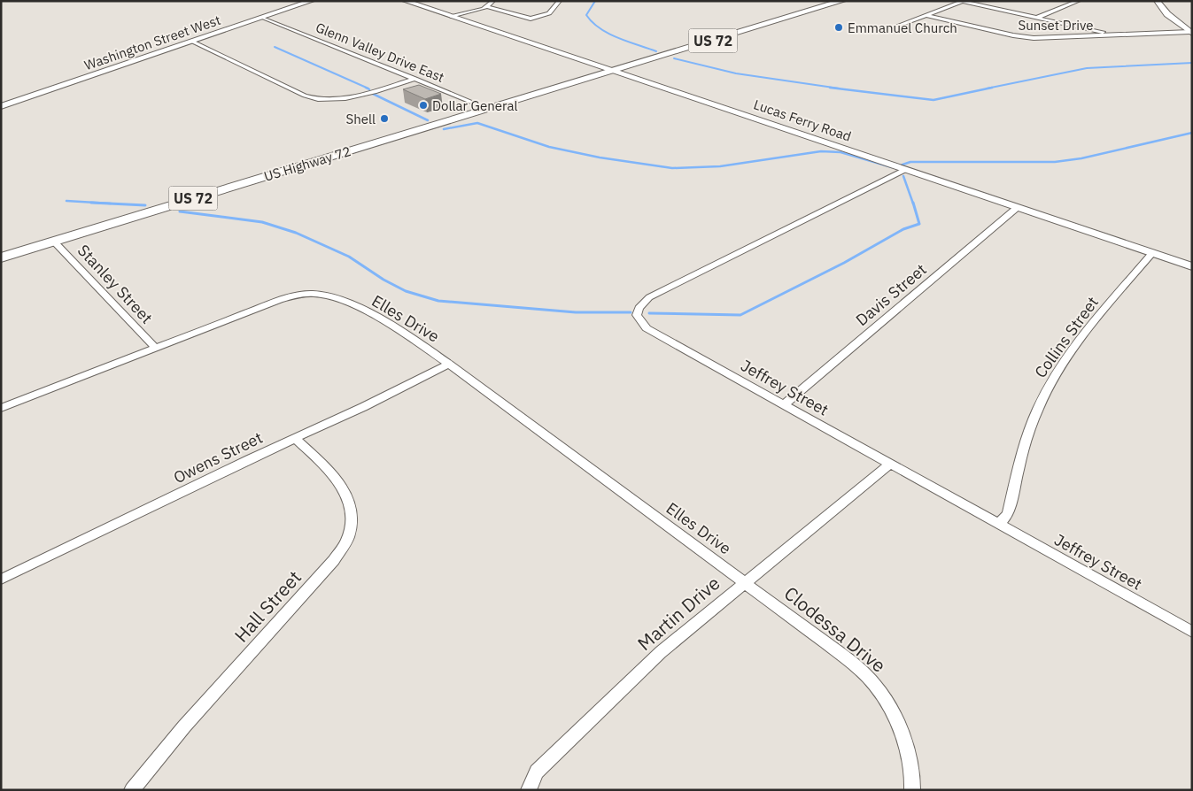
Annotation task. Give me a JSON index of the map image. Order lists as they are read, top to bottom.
{
  "streets": {
    "highway": ["US 72", "US Highway 72"],
    "street": [
      "Sunset Drive",
      "Washington Street West",
      "Glenn Valley Drive East",
      "Lucas Ferry Road",
      "Stanley Street",
      "Davis Street",
      "Elles Drive",
      "Collins Street",
      "Jeffrey Street",
      "Owens Street",
      "Hall Street",
      "Martin Drive",
      "Clodessa Drive"
    ]
  },
  "crossings": [
    ["US 72", "Lucas Ferry Road"],
    ["US 72", "US Highway 72"],
    ["Washington Street West", "Glenn Valley Drive East"],
    ["Glenn Valley Drive East", "US Highway 72"],
    ["Lucas Ferry Road", "US Highway 72"],
    ["Lucas Ferry Road", "Davis Street"],
    ["Lucas Ferry Road", "Collins Street"],
    ["Lucas Ferry Road", "Jeffrey Street"],
    ["US Highway 72", "Stanley Street"],
    ["Stanley Street", "Elles Drive"],
    ["Davis Street", "Jeffrey Street"],
    ["Elles Drive", "Owens Street"],
    ["Elles Drive", "Martin Drive"],
    ["Elles Drive", "Clodessa Drive"],
    ["Collins Street", "Jeffrey Street"],
    ["Jeffrey Street", "Martin Drive"],
    ["Owens Street", "Hall Street"],
    ["Martin Drive", "Clodessa Drive"]
  ],
  "places": ["Emmanuel Church", "Dollar General", "Shell"]
}
